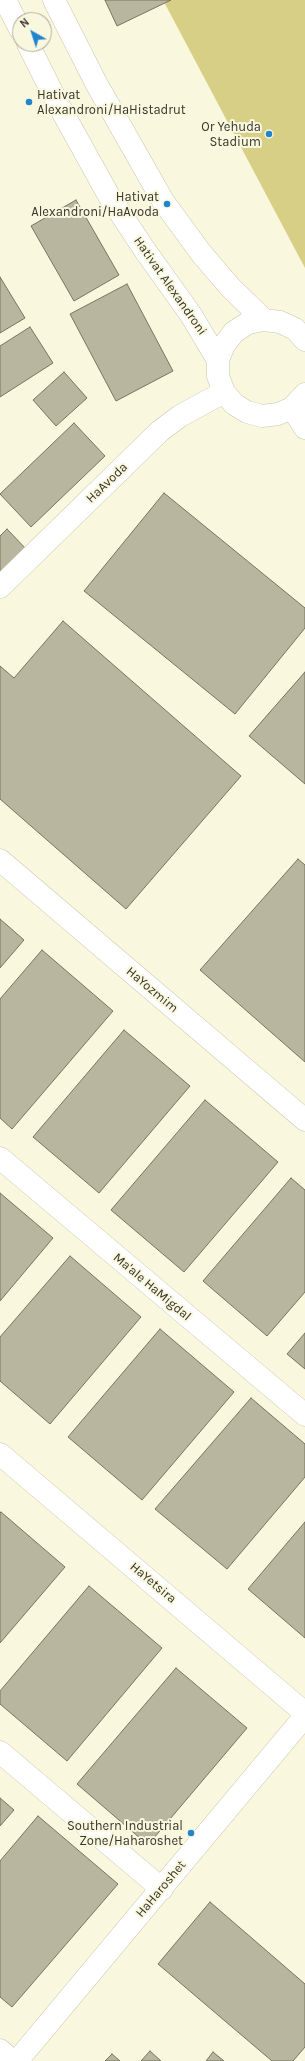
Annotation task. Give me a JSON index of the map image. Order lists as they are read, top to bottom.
{
  "streets": {
    "street": [
      "Hativat Alexandroni",
      "HaAvoda",
      "HaYozmim",
      "Ma'ale HaMigdal",
      "HaYetsira",
      "HaHaroshet"
    ]
  },
  "places": [
    "Hativat Alexandroni/HaHistadrut",
    "Or Yehuda Stadium",
    "Hativat Alexandroni/HaAvoda",
    "Southern Industrial Zone/Haharoshet"
  ],
  "north": "top left"
}
